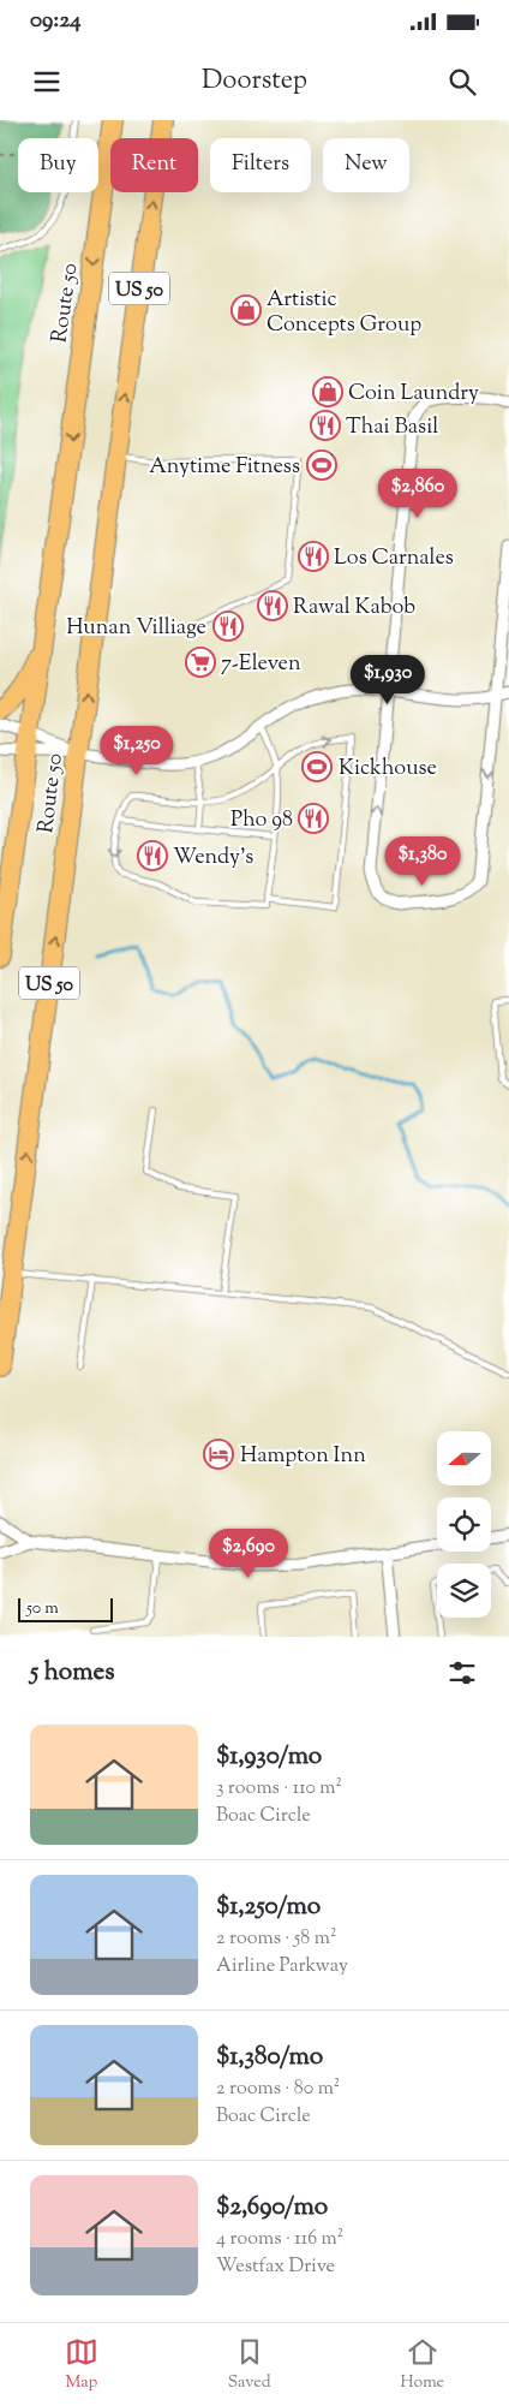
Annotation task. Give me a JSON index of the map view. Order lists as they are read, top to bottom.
{
  "streets": {
    "highway": ["US 50", "Route 50"]
  },
  "places": {
    "shop": ["Artistic Concepts Group", "Coin Laundry"],
    "restaurant": [
      "Thai Basil",
      "Los Carnales",
      "Rawal Kabob",
      "Hunan Villiage",
      "Pho 98",
      "Wendy's"
    ],
    "sports": ["Anytime Fitness", "Kickhouse"],
    "supermarket": ["7-Eleven"],
    "hotel": ["Hampton Inn"]
  },
  "scale_bar": "50 m",
  "north": "left",
  "page": {
    "status": "09:24",
    "header": "Doorstep",
    "chip": [
      "Buy",
      "Rent",
      "Filters",
      "New"
    ],
    "price": [
      "$2,860",
      "$1,930",
      "$1,250",
      "$1,380",
      "$2,690"
    ],
    "scale": "50 m",
    "heading": "5 homes",
    "list": [
      {
        "name": "$1,930/mo",
        "note": "3 rooms · 110 m² · Boac Circle"
      },
      {
        "name": "$1,250/mo",
        "note": "2 rooms · 58 m² · Airline Parkway"
      },
      {
        "name": "$1,380/mo",
        "note": "2 rooms · 80 m² · Boac Circle"
      },
      {
        "name": "$2,690/mo",
        "note": "4 rooms · 116 m² · Westfax Drive"
      }
    ],
    "tabs": ["Map", "Saved", "Home"]
  }
}
